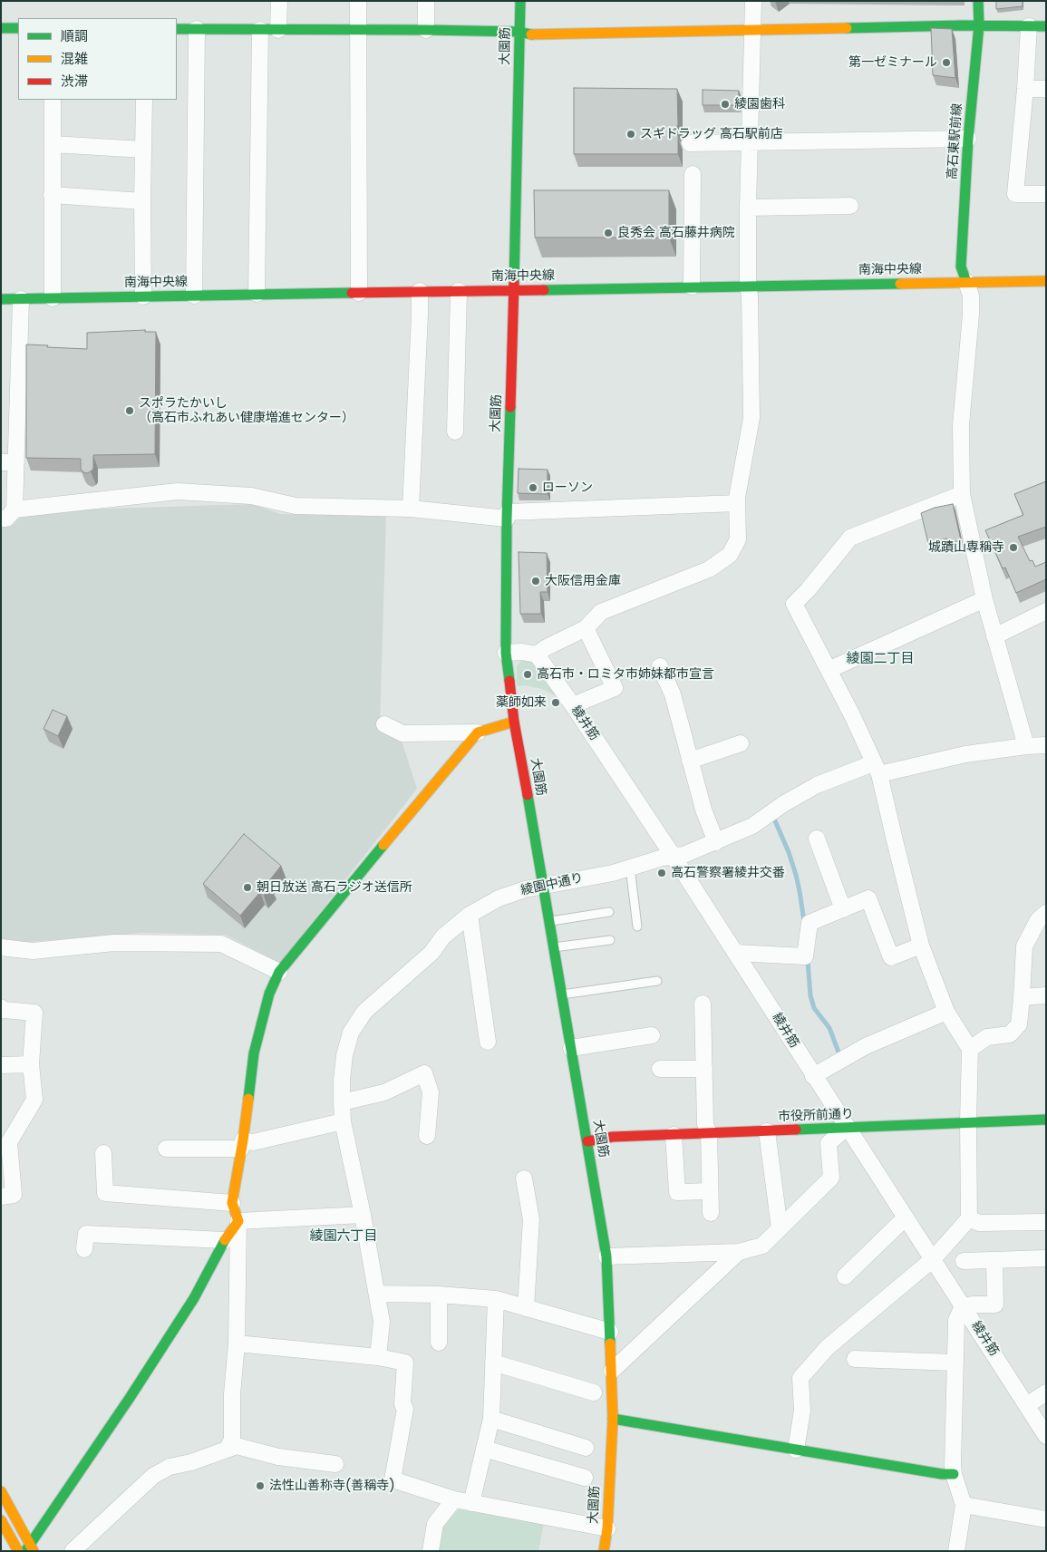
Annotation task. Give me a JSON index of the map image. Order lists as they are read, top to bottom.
{
  "streets": {
    "main road": [
      "大園筋",
      "高石東駅前線",
      "南海中央線",
      "市役所前通り"
    ],
    "street": ["綾井筋", "綾園中通り"]
  },
  "crossings": [
    ["大園筋", "南海中央線"],
    ["大園筋", "綾園中通り"],
    ["大園筋", "市役所前通り"],
    ["高石東駅前線", "南海中央線"],
    ["綾井筋", "綾園中通り"],
    ["綾井筋", "市役所前通り"]
  ],
  "districts": ["綾園二丁目", "綾園六丁目"],
  "places": [
    "第一ゼミナール",
    "綾園歯科",
    "スギドラッグ 高石駅前店",
    "良秀会 高石藤井病院",
    "スポラたかいし （高石市ふれあい健康増進センター）",
    "ローソン",
    "城蹟山専稱寺",
    "大阪信用金庫",
    "高石市・ロミタ市姉妹都市宣言",
    "薬師如来",
    "高石警察署綾井交番",
    "朝日放送 高石ラジオ送信所",
    "法性山善称寺(善稱寺)"
  ],
  "legend": ["順調", "混雑", "渋滞"]
}
